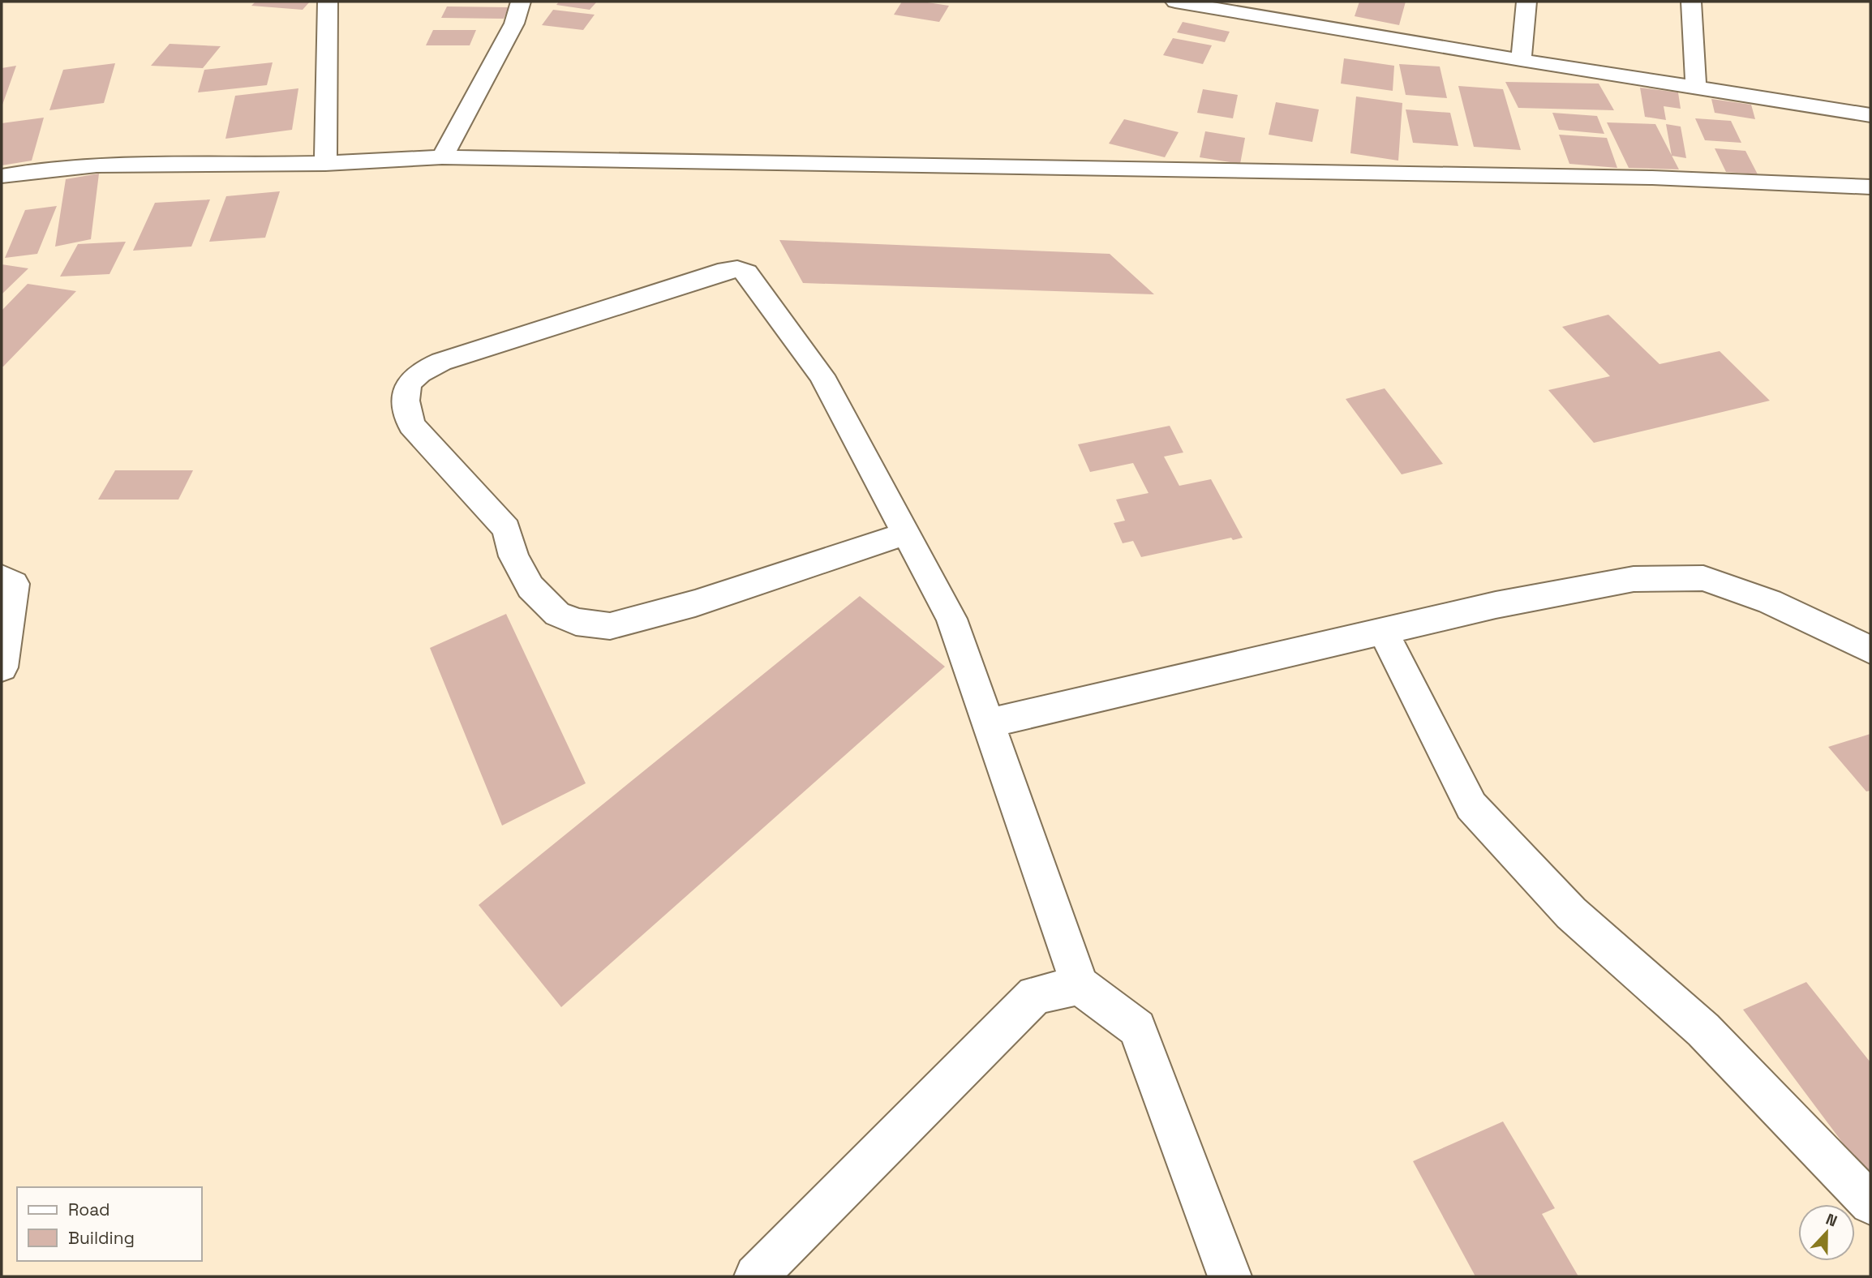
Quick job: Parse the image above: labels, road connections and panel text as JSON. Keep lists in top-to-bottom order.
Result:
{
  "legend": ["Road", "Building"],
  "north": "top"
}
